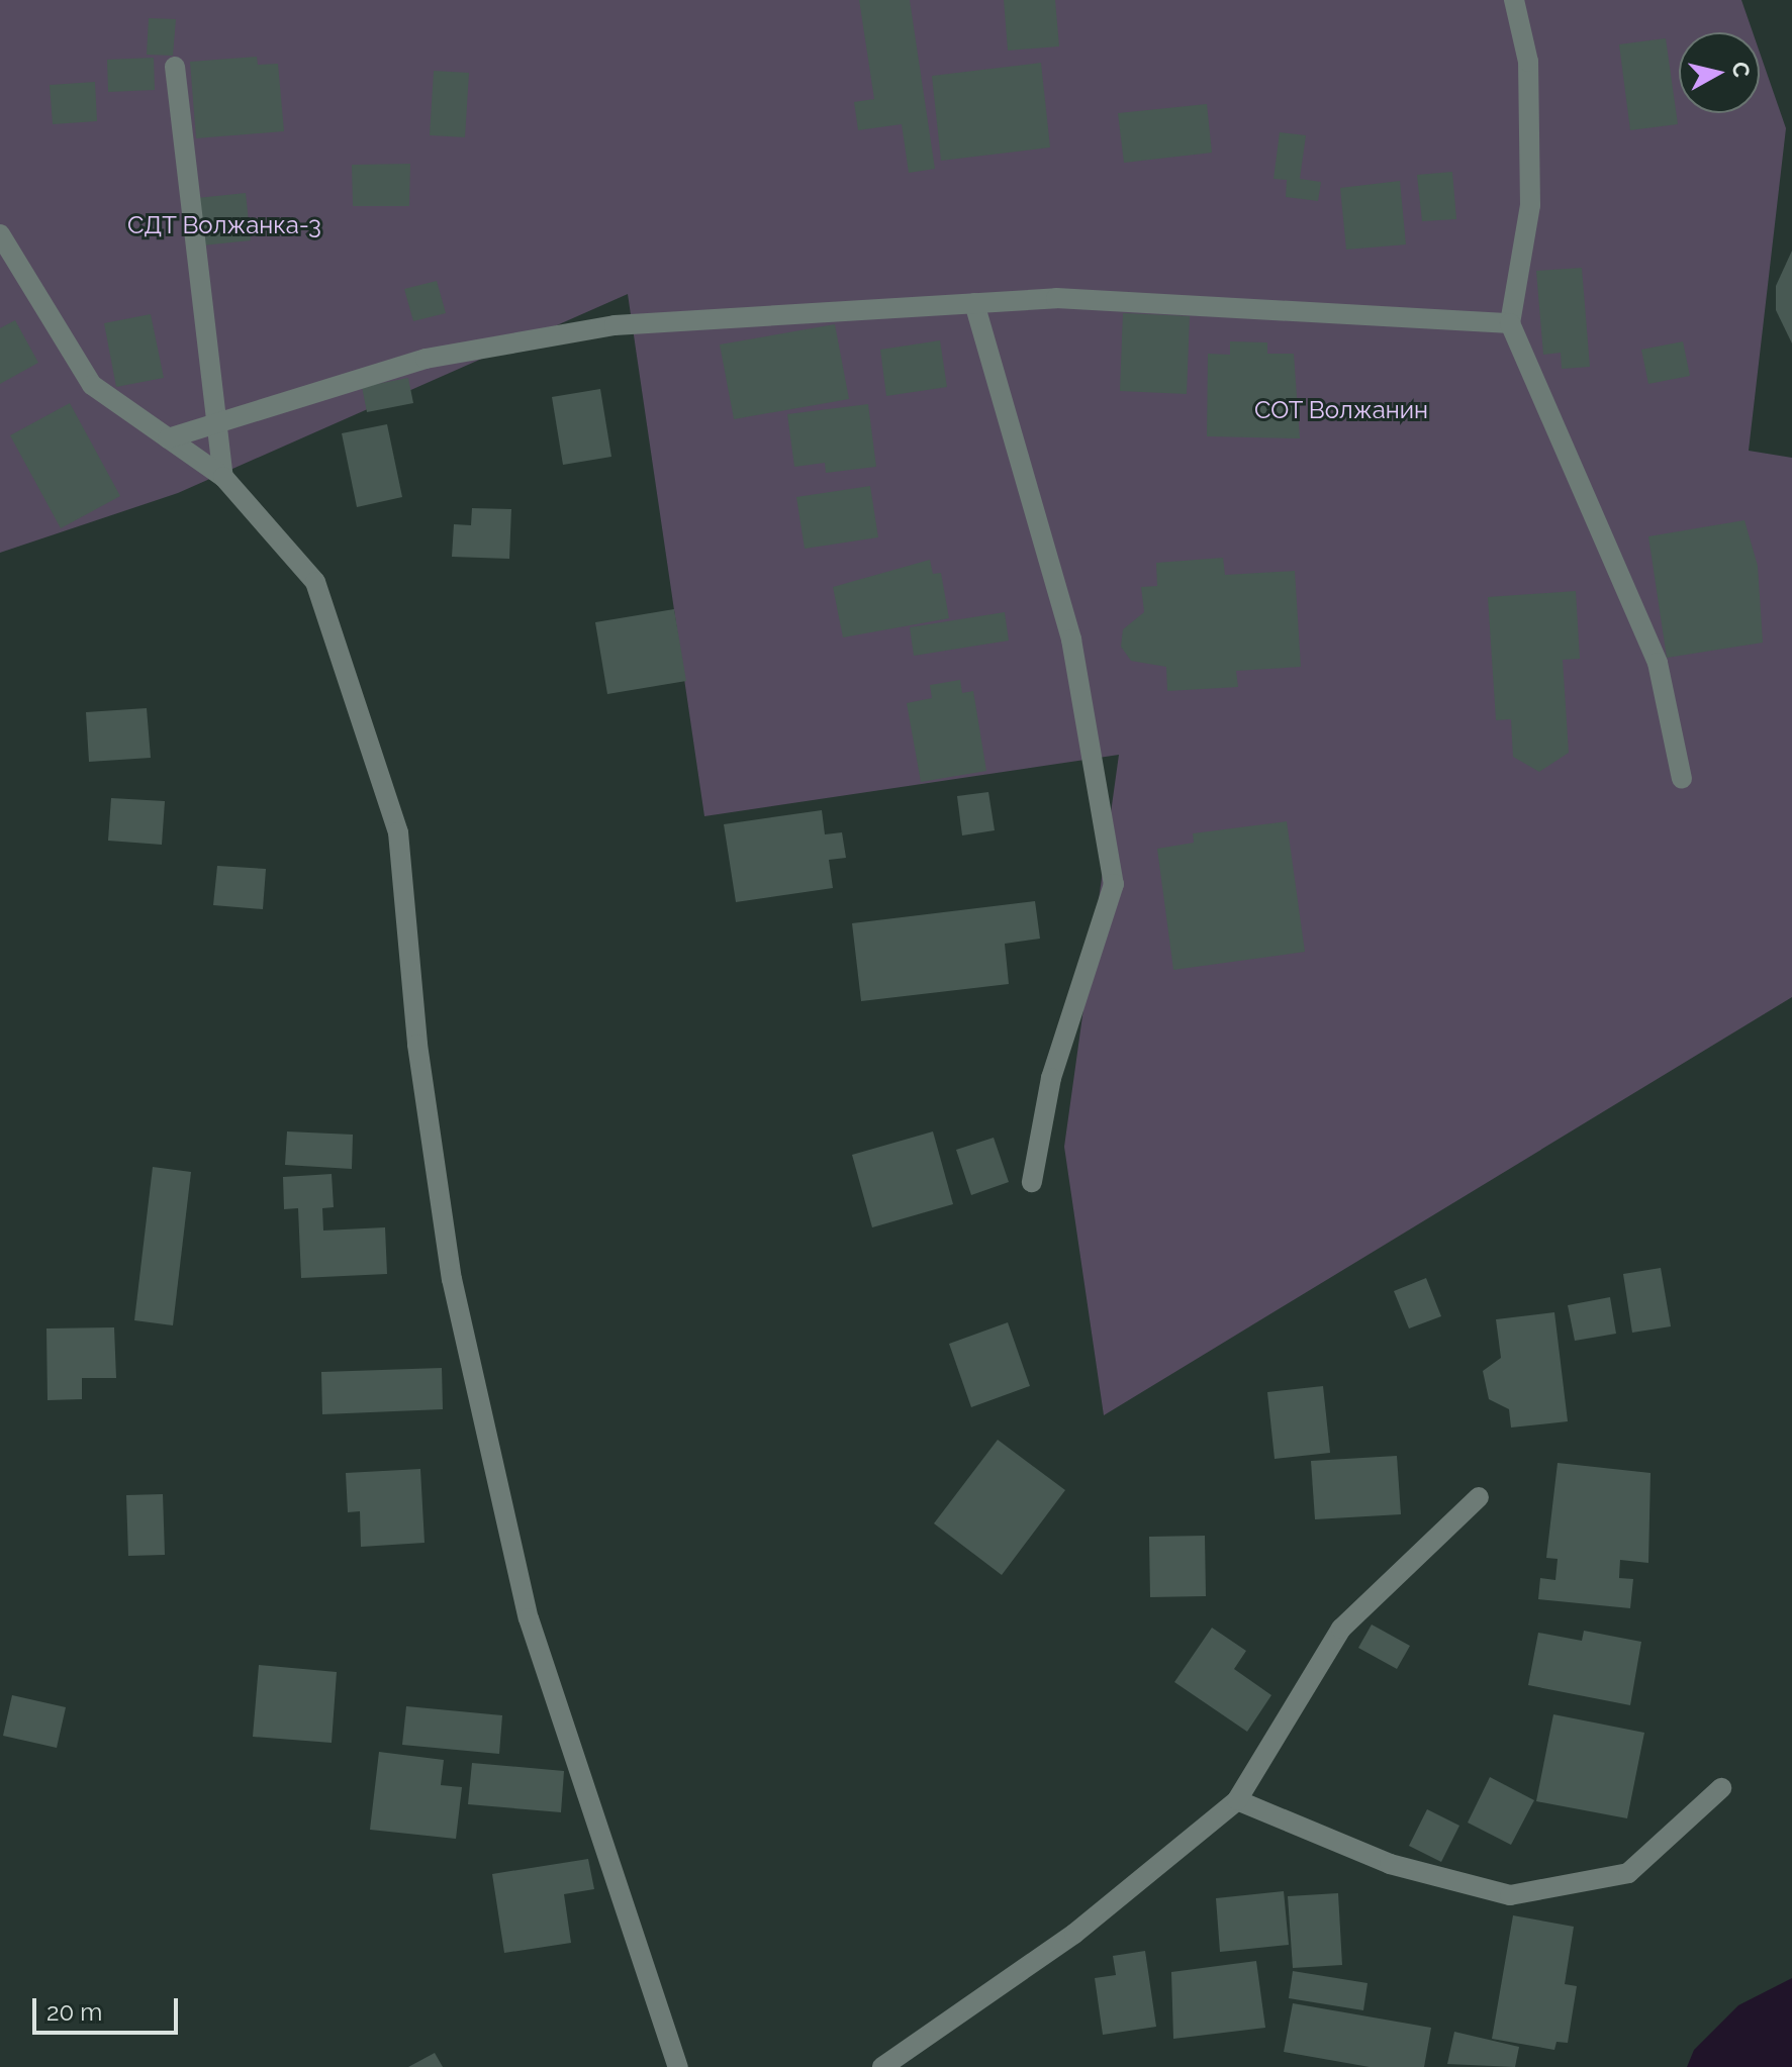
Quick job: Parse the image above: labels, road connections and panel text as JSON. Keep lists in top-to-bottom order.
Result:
{
  "parks": ["СДТ Волжанка-3", "СОТ Волжанин"],
  "scale_bar": "20 m",
  "north": "right"
}
